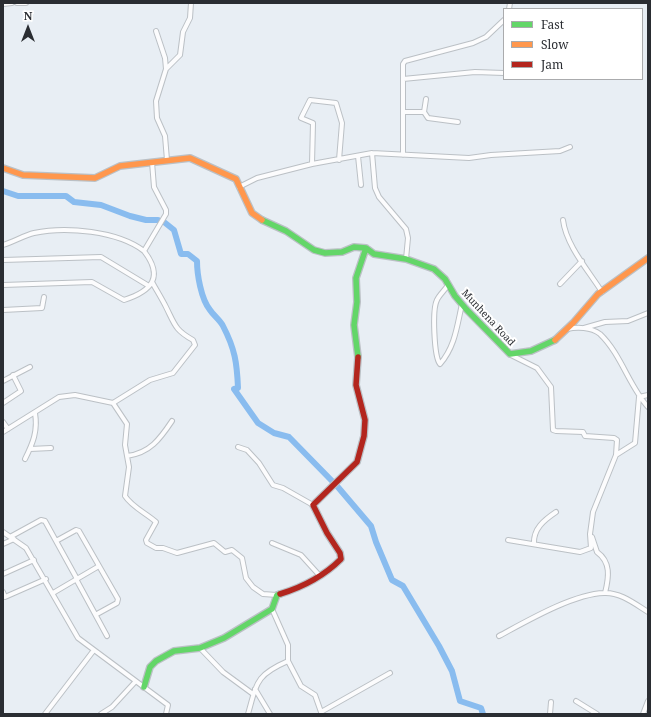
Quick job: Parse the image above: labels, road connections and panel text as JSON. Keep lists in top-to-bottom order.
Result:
{
  "streets": {
    "street": ["Munhena Road"]
  },
  "legend": ["Fast", "Slow", "Jam"],
  "north": "top"
}
